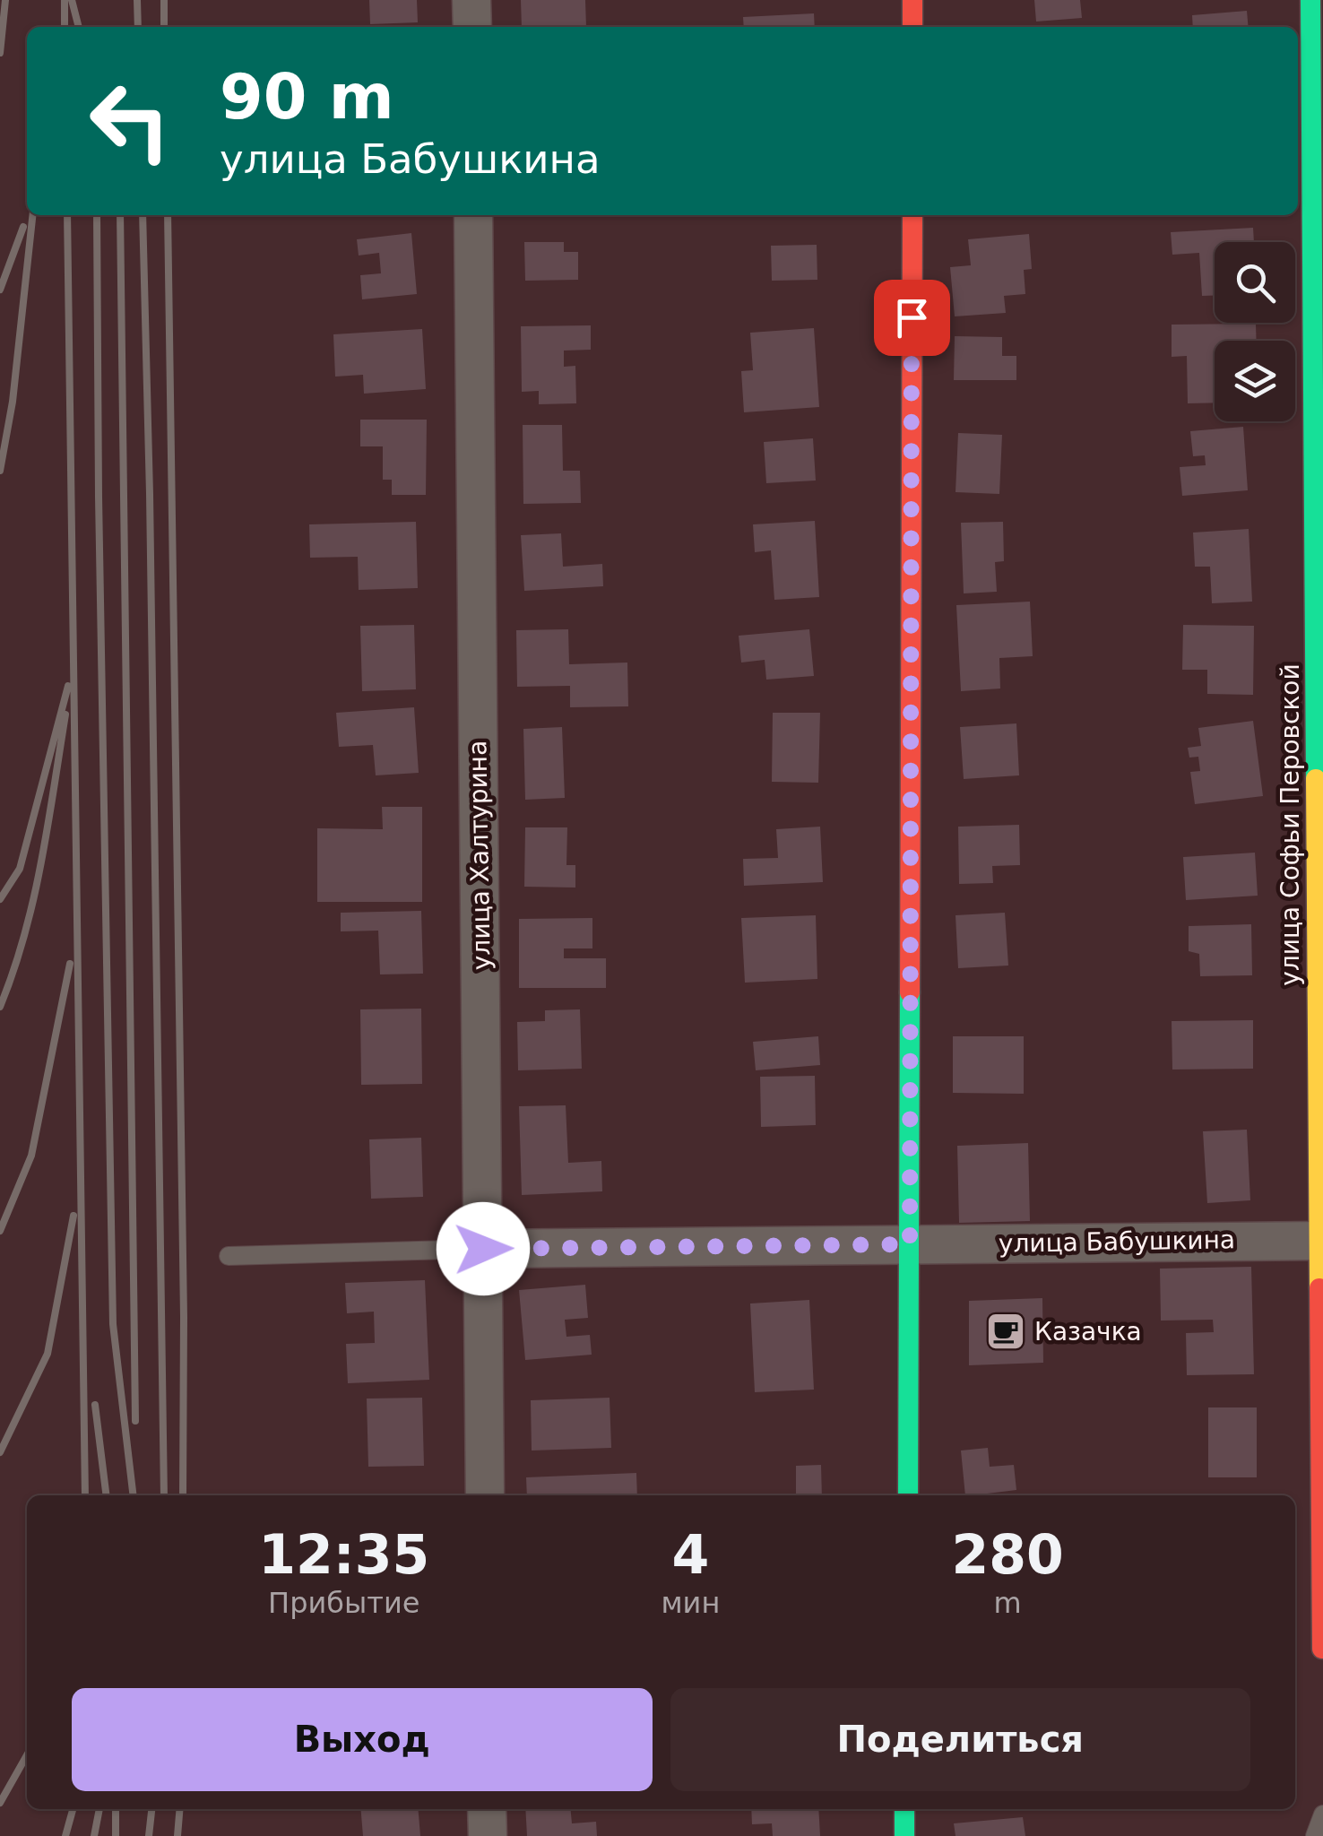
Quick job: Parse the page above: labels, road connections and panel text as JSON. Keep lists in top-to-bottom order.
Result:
{
  "streets": {
    "street": ["улица Софьи Перовской", "улица Халтурина", "улица Бабушкина"]
  },
  "crossings": [
    ["улица Софьи Перовской", "улица Бабушкина"],
    ["улица Халтурина", "улица Бабушкина"]
  ],
  "places": {
    "cafe": ["Казачка"]
  },
  "page": {
    "turn": ["90 m", "улица Бабушкина"],
    "eta": [
      "12:35",
      "Прибытие",
      "4",
      "мин",
      "280",
      "m"
    ],
    "buttons": ["Выход", "Поделиться"]
  }
}
